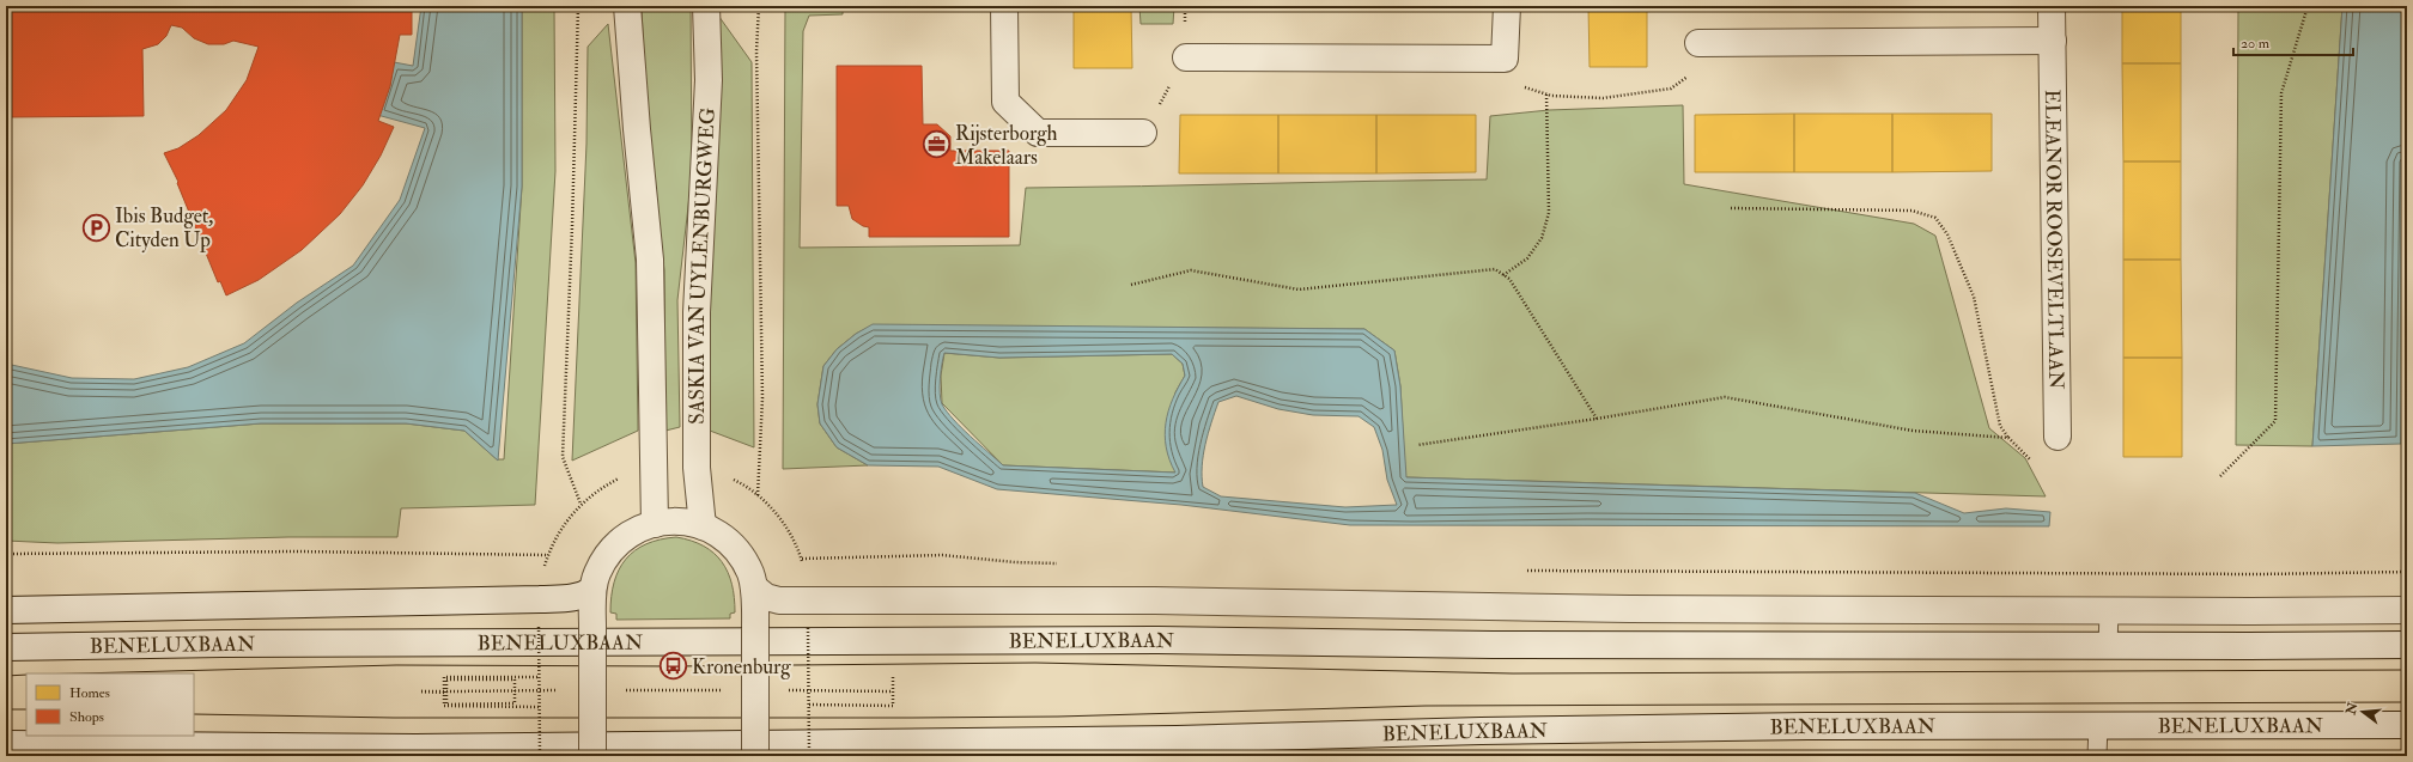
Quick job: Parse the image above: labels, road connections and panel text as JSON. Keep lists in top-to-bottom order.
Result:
{
  "streets": {
    "main road": ["ELEANOR ROOSEVELTLAAN", "SASKIA VAN UYLENBURGWEG", "BENELUXBAAN"]
  },
  "places": {
    "office": ["Rijsterborgh Makelaars"],
    "parking": ["Ibis Budget, Cityden Up"],
    "bus stop": ["Kronenburg"]
  },
  "legend": ["Homes", "Shops"],
  "scale_bar": "20 m",
  "north": "left"
}
